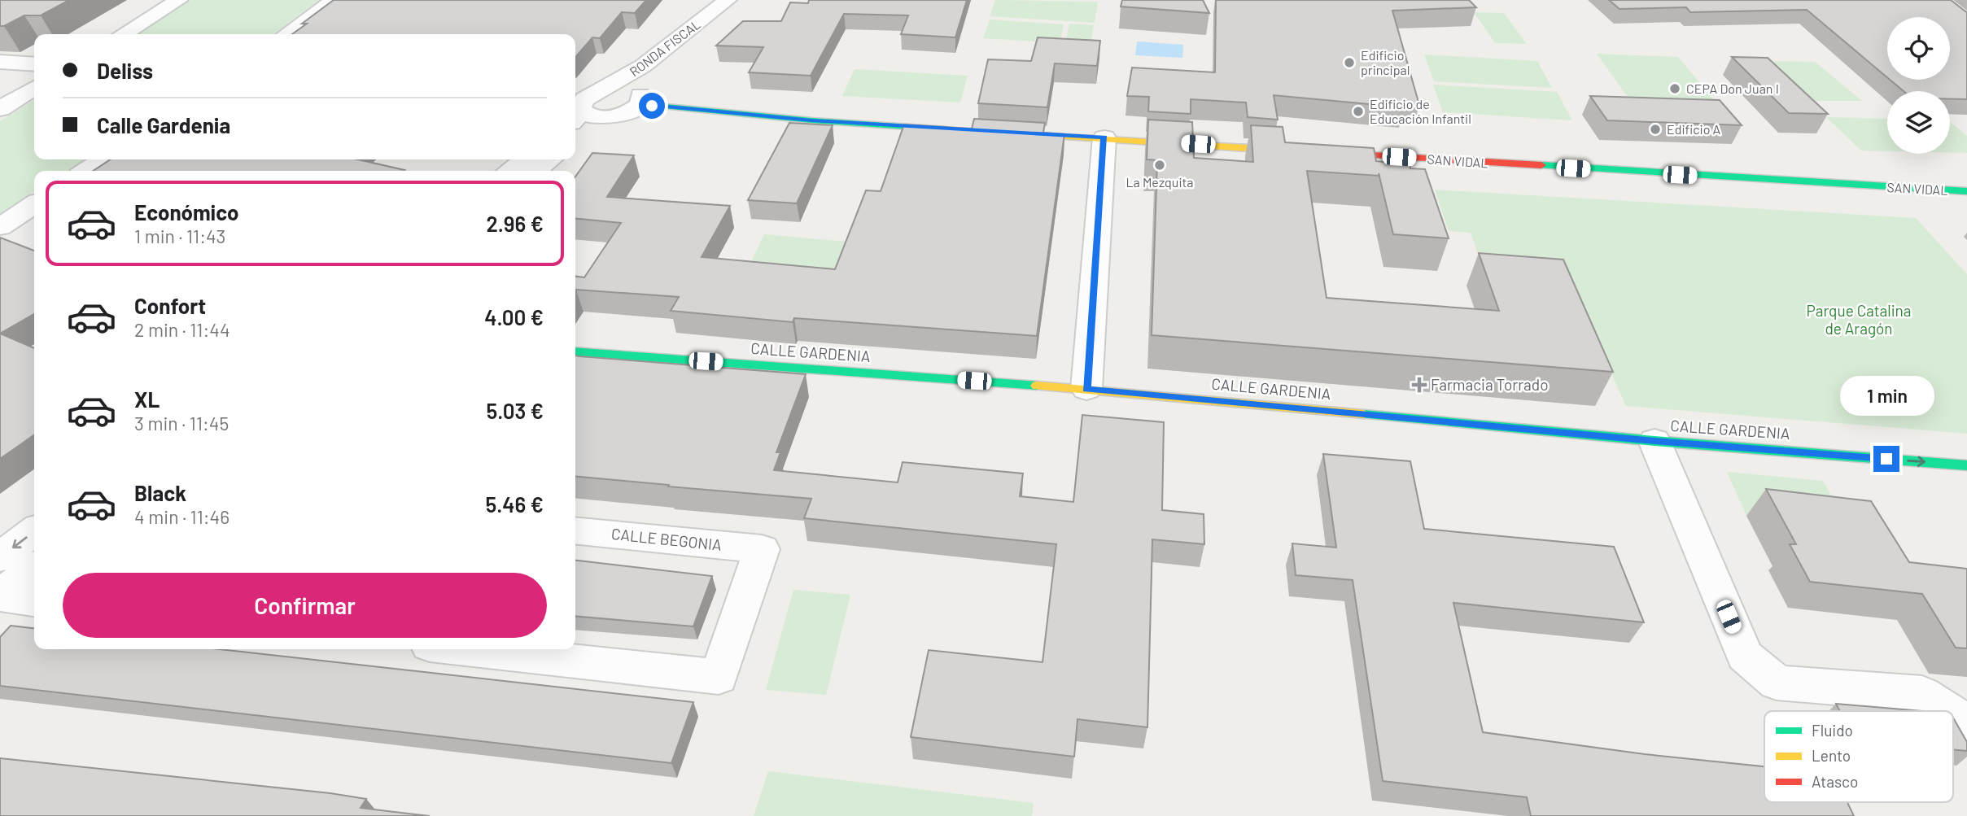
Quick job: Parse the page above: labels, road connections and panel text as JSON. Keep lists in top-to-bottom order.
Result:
{
  "streets": {
    "street": [
      "RONDA FISCAL",
      "SAN VIDAL",
      "CALLE GARDENIA",
      "CALLE BEGONIA"
    ]
  },
  "parks": ["Parque Catalina de Aragón"],
  "places": {
    "other": [
      "Edificio principal",
      "CEPA Don Juan I",
      "Edificio de Educación Infantil",
      "Edificio A",
      "La Mezquita"
    ],
    "health": ["Farmacia Torrado"]
  },
  "legend": ["Fluido", "Lento", "Atasco"],
  "page": {
    "banner": ["Deliss", "Calle Gardenia"],
    "list": [
      {
        "name": "Económico",
        "note": "1 min · 11:43",
        "value": "2.96 €"
      },
      {
        "name": "Confort",
        "note": "2 min · 11:44",
        "value": "4.00 €"
      },
      {
        "name": "XL",
        "note": "3 min · 11:45",
        "value": "5.03 €"
      },
      {
        "name": "Black",
        "note": "4 min · 11:46",
        "value": "5.46 €"
      }
    ],
    "bubble": "1 min",
    "buttons": "Confirmar"
  }
}
